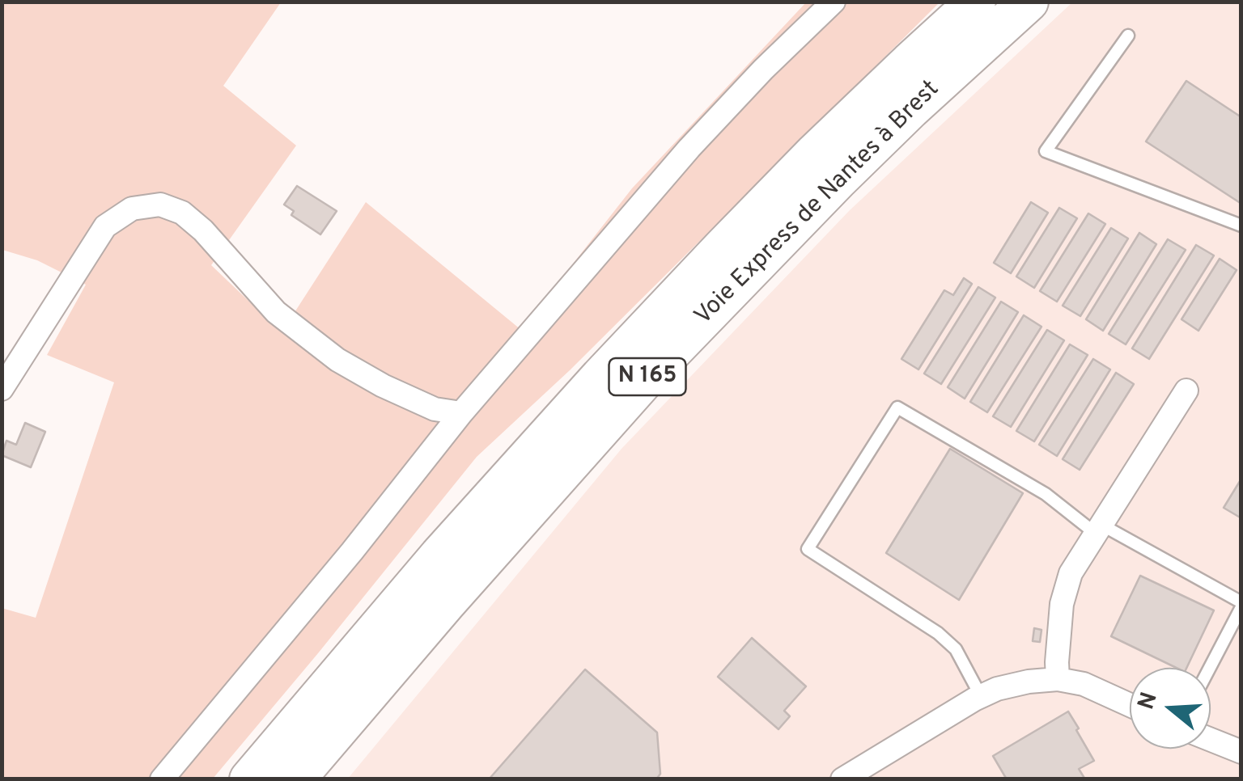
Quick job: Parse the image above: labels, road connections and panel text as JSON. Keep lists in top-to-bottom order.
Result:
{
  "streets": {
    "highway": ["Voie Express de Nantes à Brest", "N 165"]
  },
  "north": "left"
}
